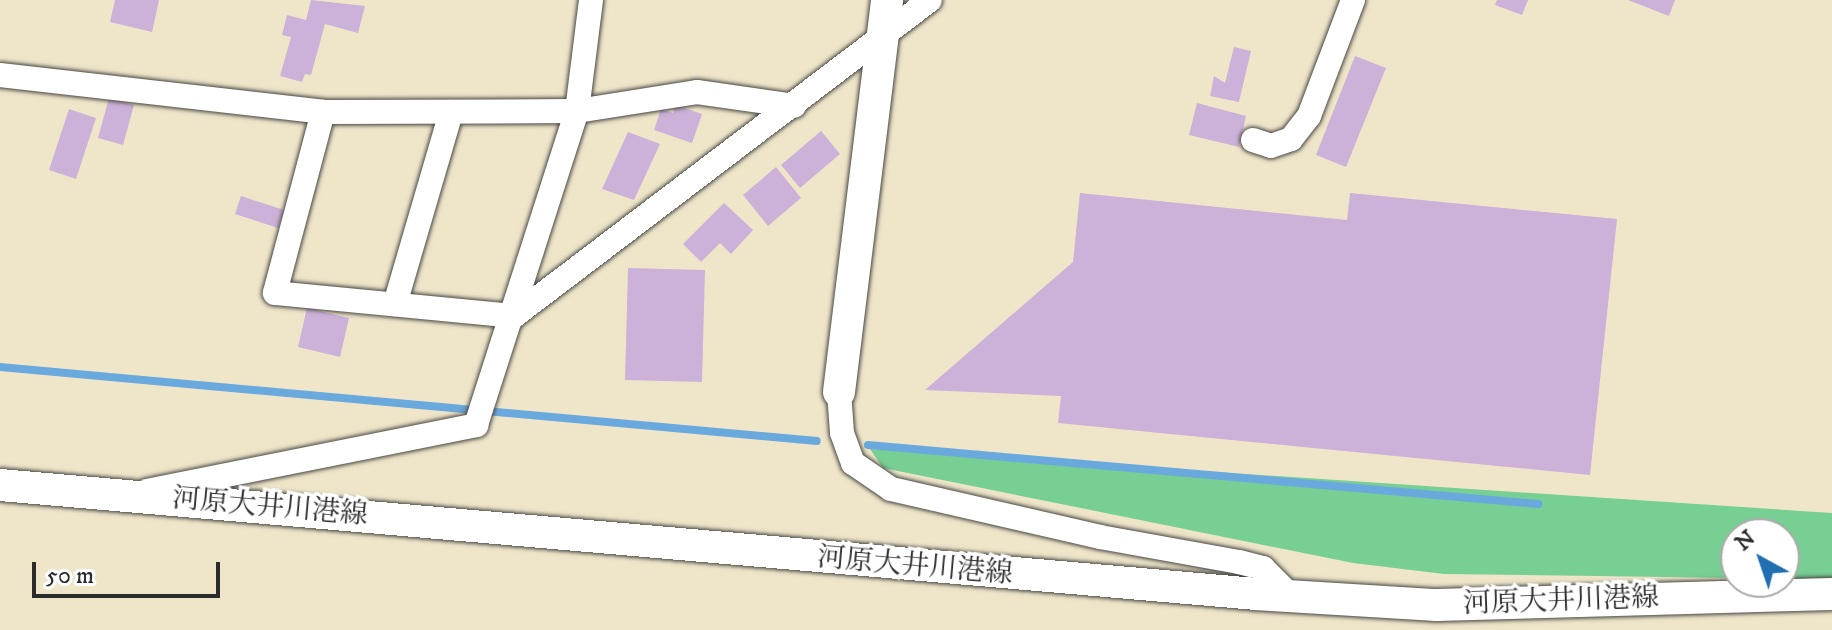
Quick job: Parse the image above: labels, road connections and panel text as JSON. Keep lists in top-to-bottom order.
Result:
{
  "streets": {
    "main road": ["河原大井川港線"]
  },
  "scale_bar": "50 m",
  "north": "top left"
}
